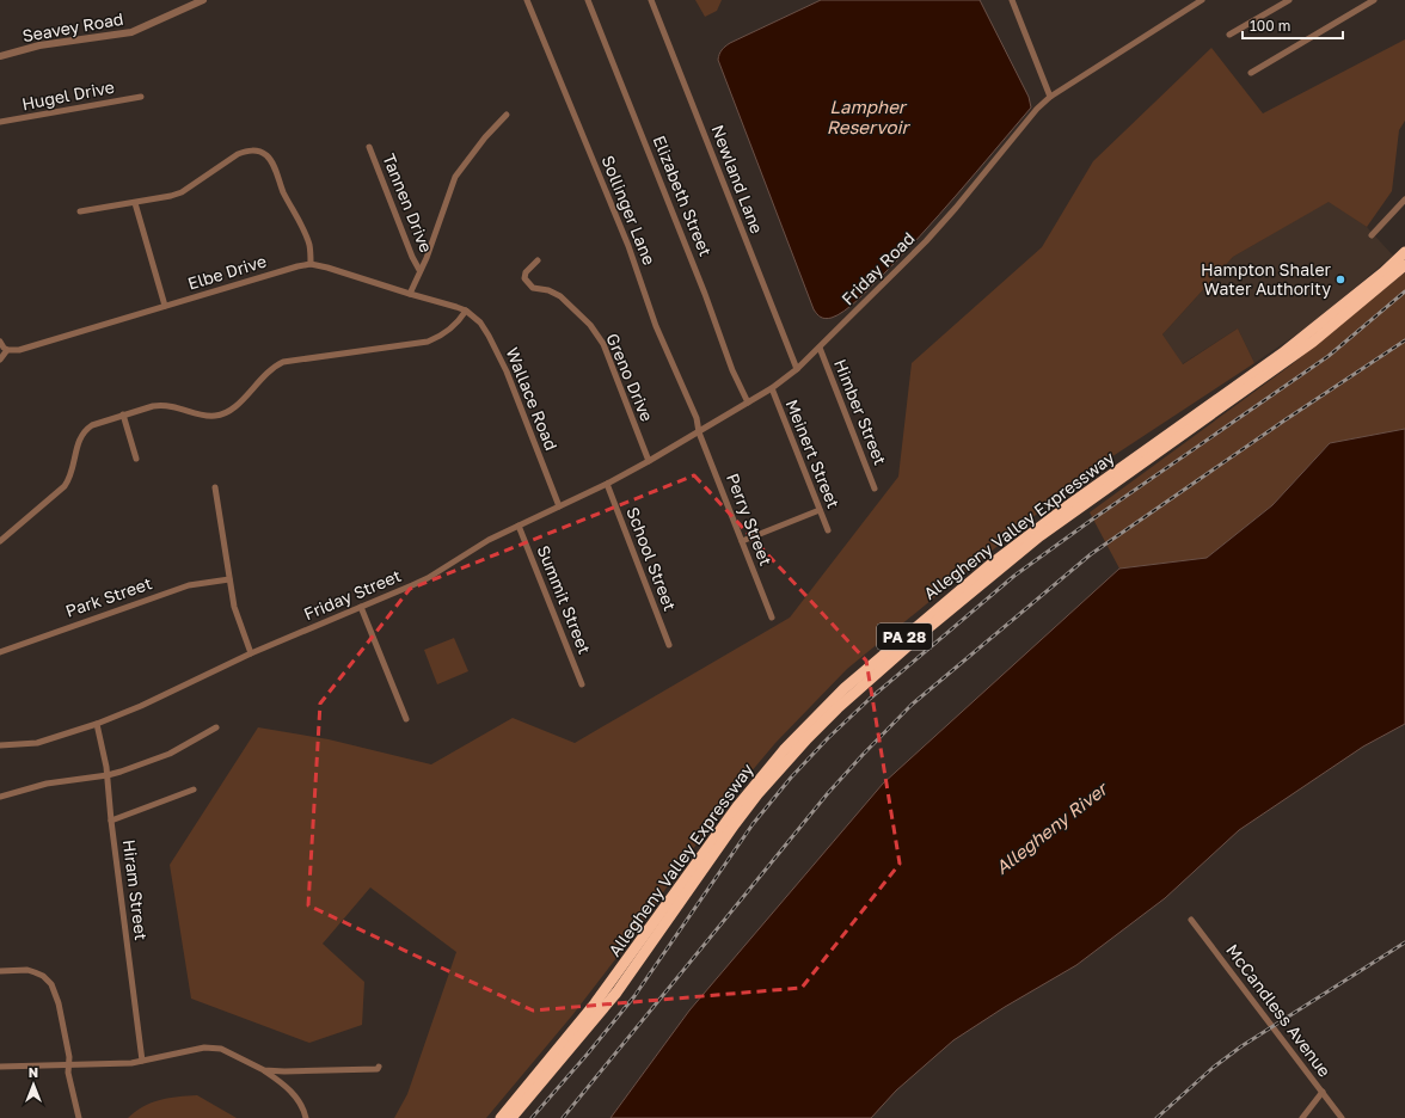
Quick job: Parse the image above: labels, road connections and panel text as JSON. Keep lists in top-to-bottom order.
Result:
{
  "streets": {
    "highway": ["Allegheny Valley Expressway", "PA 28"],
    "street": [
      "Seavey Road",
      "Hugel Drive",
      "Newland Lane",
      "Elizabeth Street",
      "Tannen Drive",
      "Sollinger Lane",
      "Friday Road",
      "Elbe Drive",
      "Greno Drive",
      "Wallace Road",
      "Himber Street",
      "Meinert Street",
      "Perry Street",
      "School Street",
      "Friday Street",
      "Park Street",
      "Summit Street",
      "Hiram Street",
      "McCandless Avenue"
    ]
  },
  "crossings": [
    ["Newland Lane", "Friday Road"],
    ["Elizabeth Street", "Friday Road"],
    ["Sollinger Lane", "Friday Road"],
    ["Sollinger Lane", "Perry Street"],
    ["Sollinger Lane", "Friday Street"],
    ["Friday Road", "Himber Street"],
    ["Friday Road", "Meinert Street"],
    ["Friday Road", "Perry Street"],
    ["Friday Road", "Friday Street"],
    ["Elbe Drive", "Wallace Road"],
    ["Greno Drive", "Friday Street"],
    ["Wallace Road", "Friday Street"],
    ["Perry Street", "Friday Street"],
    ["School Street", "Friday Street"],
    ["Friday Street", "Summit Street"],
    ["Friday Street", "Hiram Street"]
  ],
  "water": ["Lampher Reservoir", "Allegheny River"],
  "places": ["Hampton Shaler Water Authority"],
  "scale_bar": "100 m",
  "north": "top"
}
